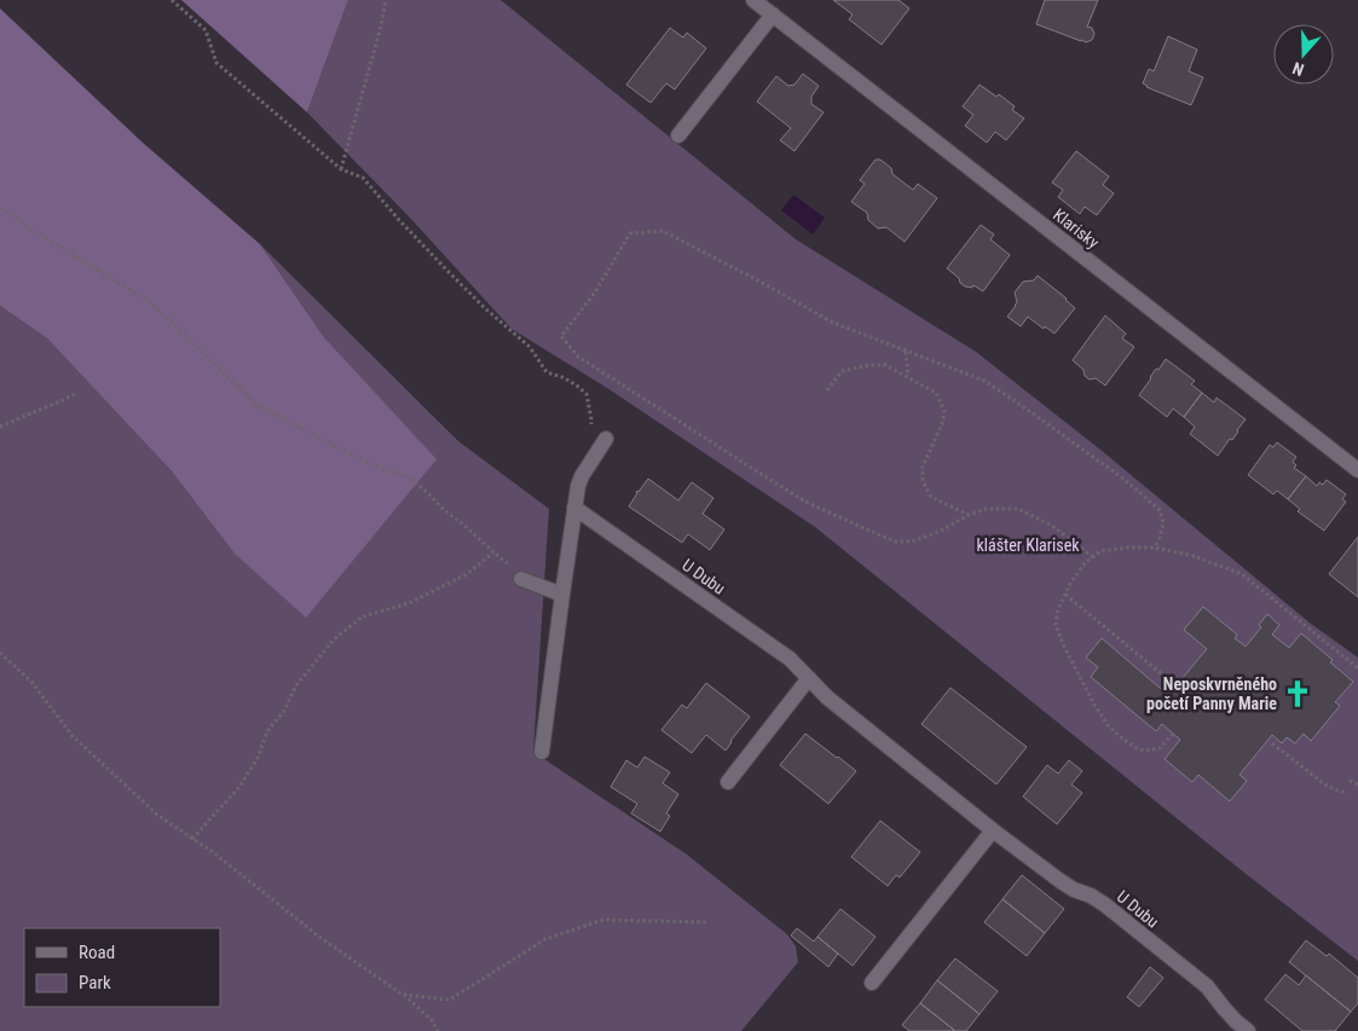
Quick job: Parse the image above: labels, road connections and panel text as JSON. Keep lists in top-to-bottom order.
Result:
{
  "streets": {
    "street": ["Klarisky", "U Dubu"]
  },
  "parks": ["klášter Klarisek"],
  "places": {
    "church": ["Neposkvrněného početí Panny Marie"]
  },
  "legend": ["Road", "Park"],
  "north": "bottom"
}
